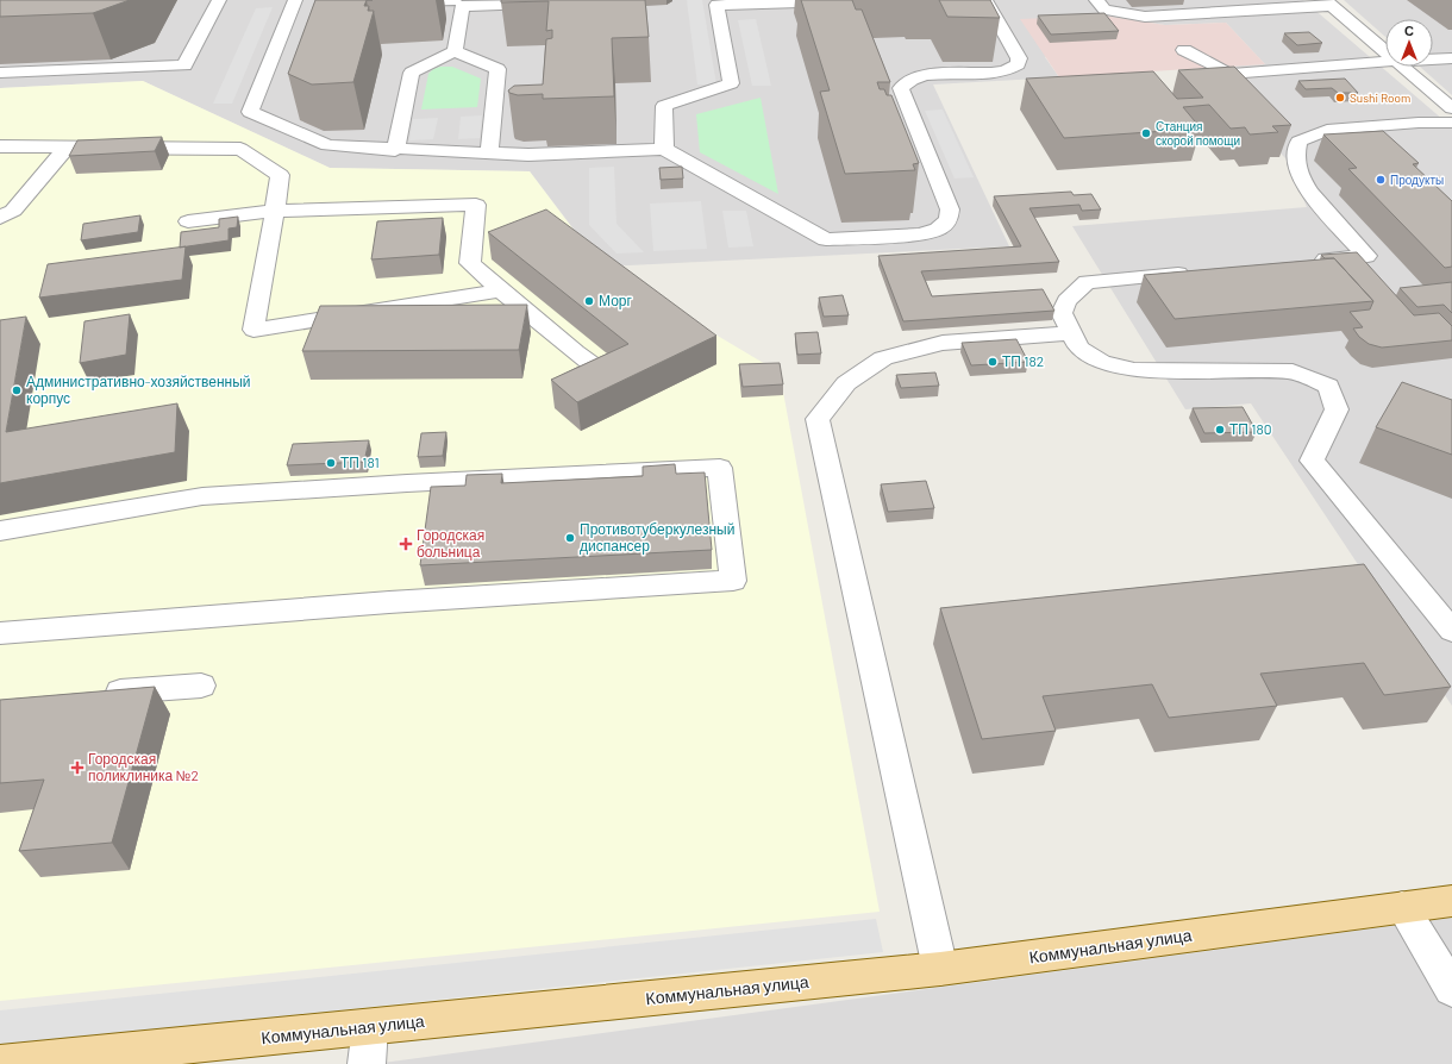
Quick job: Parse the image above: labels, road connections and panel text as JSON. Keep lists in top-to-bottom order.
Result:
{
  "streets": {
    "main road": ["Коммунальная улица"]
  },
  "places": {
    "other": [
      "Sushi Room",
      "Станция скорой помощи",
      "Продукты",
      "Морг",
      "ТП 182",
      "Административно-хозяйственный корпус",
      "ТП 180",
      "ТП 181",
      "Противотуберкулезный диспансер"
    ],
    "health": ["Городская больница", "Городская поликлиника №2"]
  },
  "north": "top"
}
